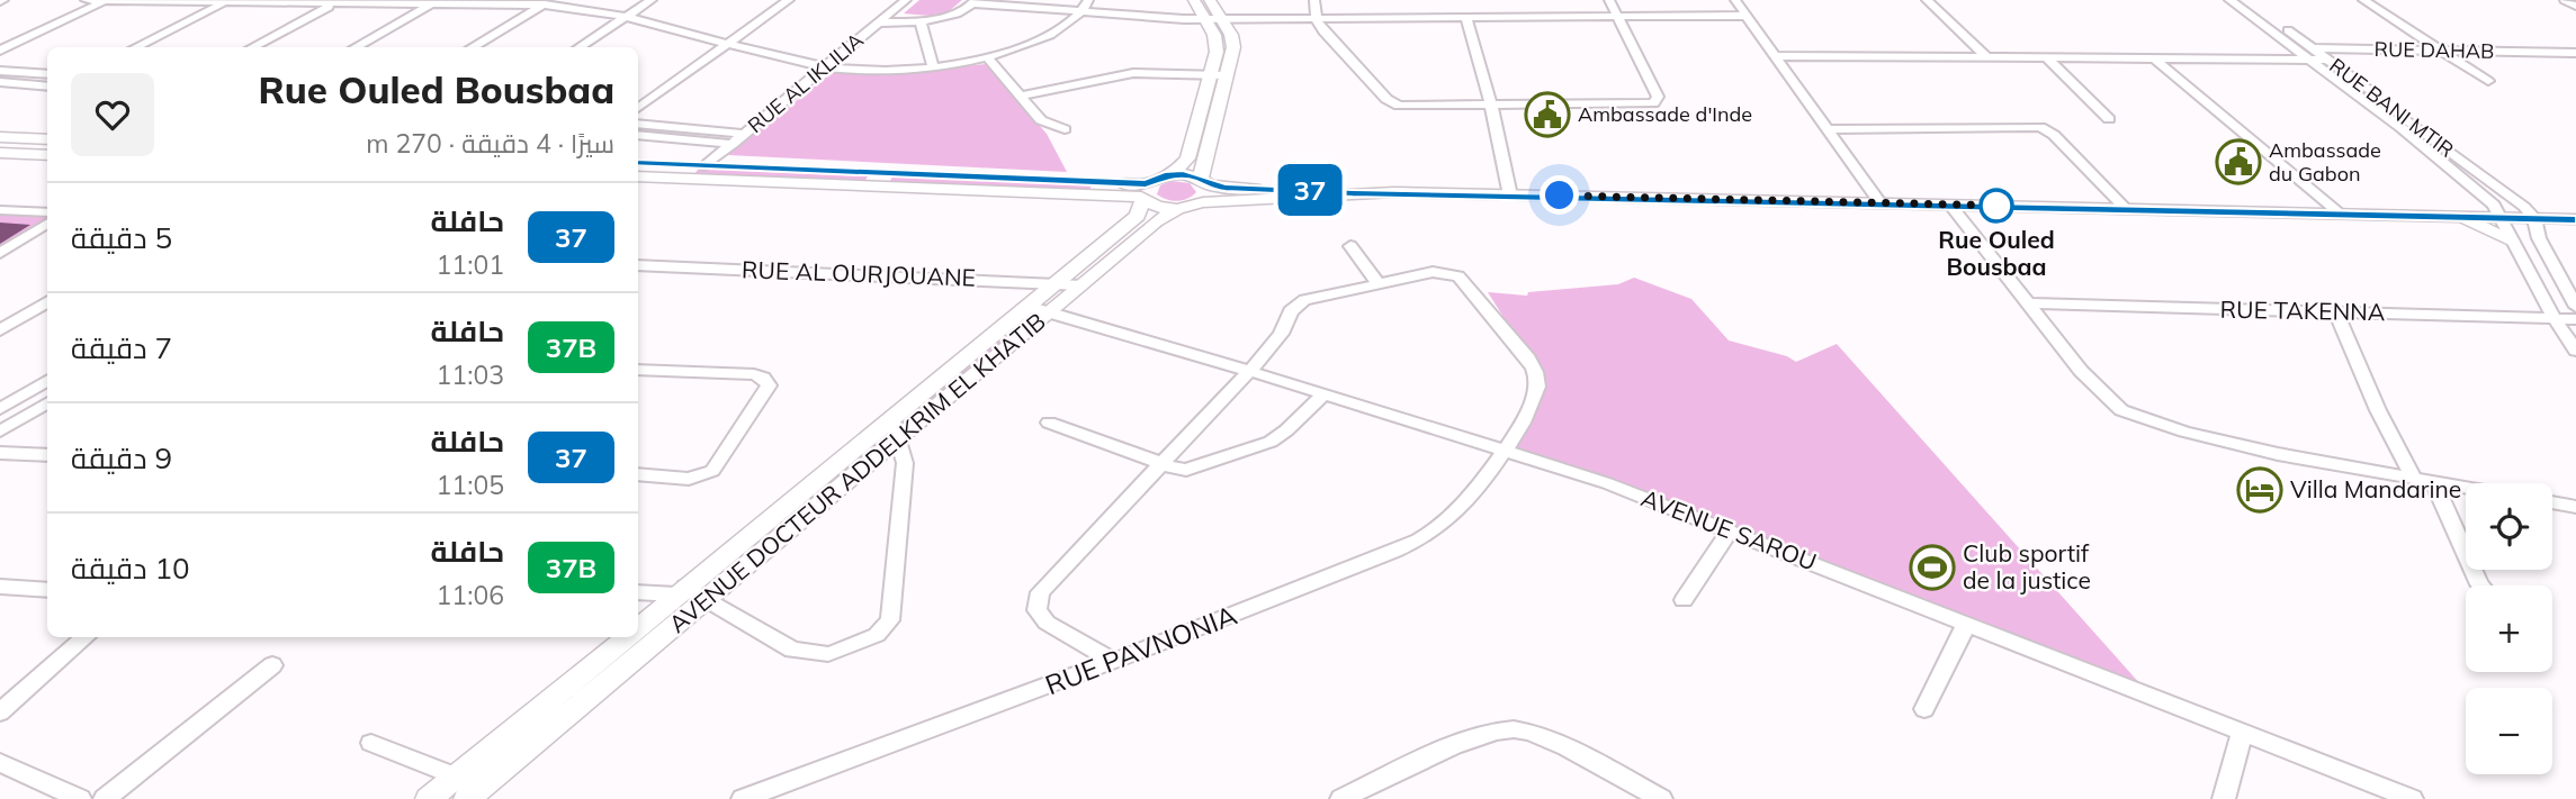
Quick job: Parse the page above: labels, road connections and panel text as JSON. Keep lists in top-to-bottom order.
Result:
{
  "streets": {
    "main road": ["AVENUE DOCTEUR ADDELKRIM EL KHATIB"],
    "street": [
      "RUE DAHAB",
      "RUE AL IKLILIA",
      "RUE BANI MTIR",
      "RUE AL OURJOUANE",
      "RUE TAKENNA",
      "AVENUE SAROU",
      "RUE PAVNONIA"
    ]
  },
  "crossings": [
    ["RUE DAHAB", "RUE BANI MTIR"],
    ["RUE BANI MTIR", "RUE TAKENNA"],
    ["RUE AL OURJOUANE", "AVENUE DOCTEUR ADDELKRIM EL KHATIB"],
    ["AVENUE DOCTEUR ADDELKRIM EL KHATIB", "AVENUE SAROU"],
    ["AVENUE SAROU", "RUE PAVNONIA"]
  ],
  "places": {
    "public building": ["Ambassade d'Inde", "Ambassade du Gabon"],
    "other": ["Rue Ouled Bousbaa"],
    "hotel": ["Villa Mandarine"],
    "sports": ["Club sportif de la justice"]
  },
  "lines": ["bus line 37"],
  "page": {
    "on_map": "37",
    "heading": ["Rue Ouled Bousbaa", "سيرًا · 4 دقيقة · 270 m"],
    "list": [
      {
        "mark": "37",
        "name": "حافلة",
        "note": "11:01",
        "value": "5 دقيقة"
      },
      {
        "mark": "37B",
        "name": "حافلة",
        "note": "11:03",
        "value": "7 دقيقة"
      },
      {
        "mark": "37",
        "name": "حافلة",
        "note": "11:05",
        "value": "9 دقيقة"
      },
      {
        "mark": "37B",
        "name": "حافلة",
        "note": "11:06",
        "value": "10 دقيقة"
      }
    ],
    "map_buttons": ["+", "−"]
  }
}
